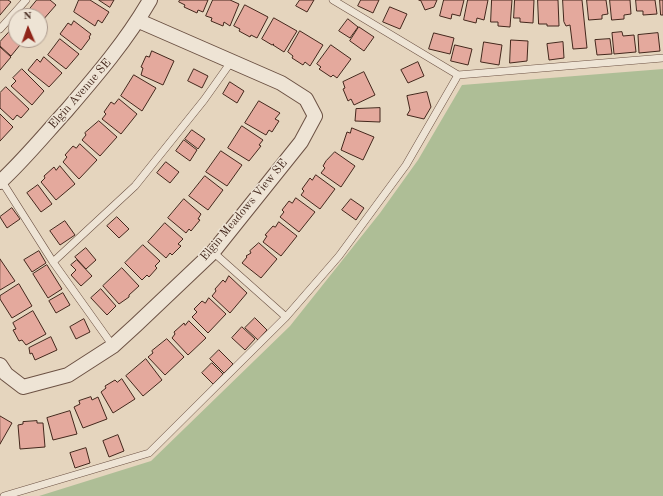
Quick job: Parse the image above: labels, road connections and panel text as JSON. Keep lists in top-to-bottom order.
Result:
{
  "streets": {
    "street": ["Elgin Avenue SE", "Elgin Meadows View SE"]
  },
  "crossings": [
    ["Elgin Avenue SE", "Elgin Meadows View SE"]
  ],
  "north": "top"
}
